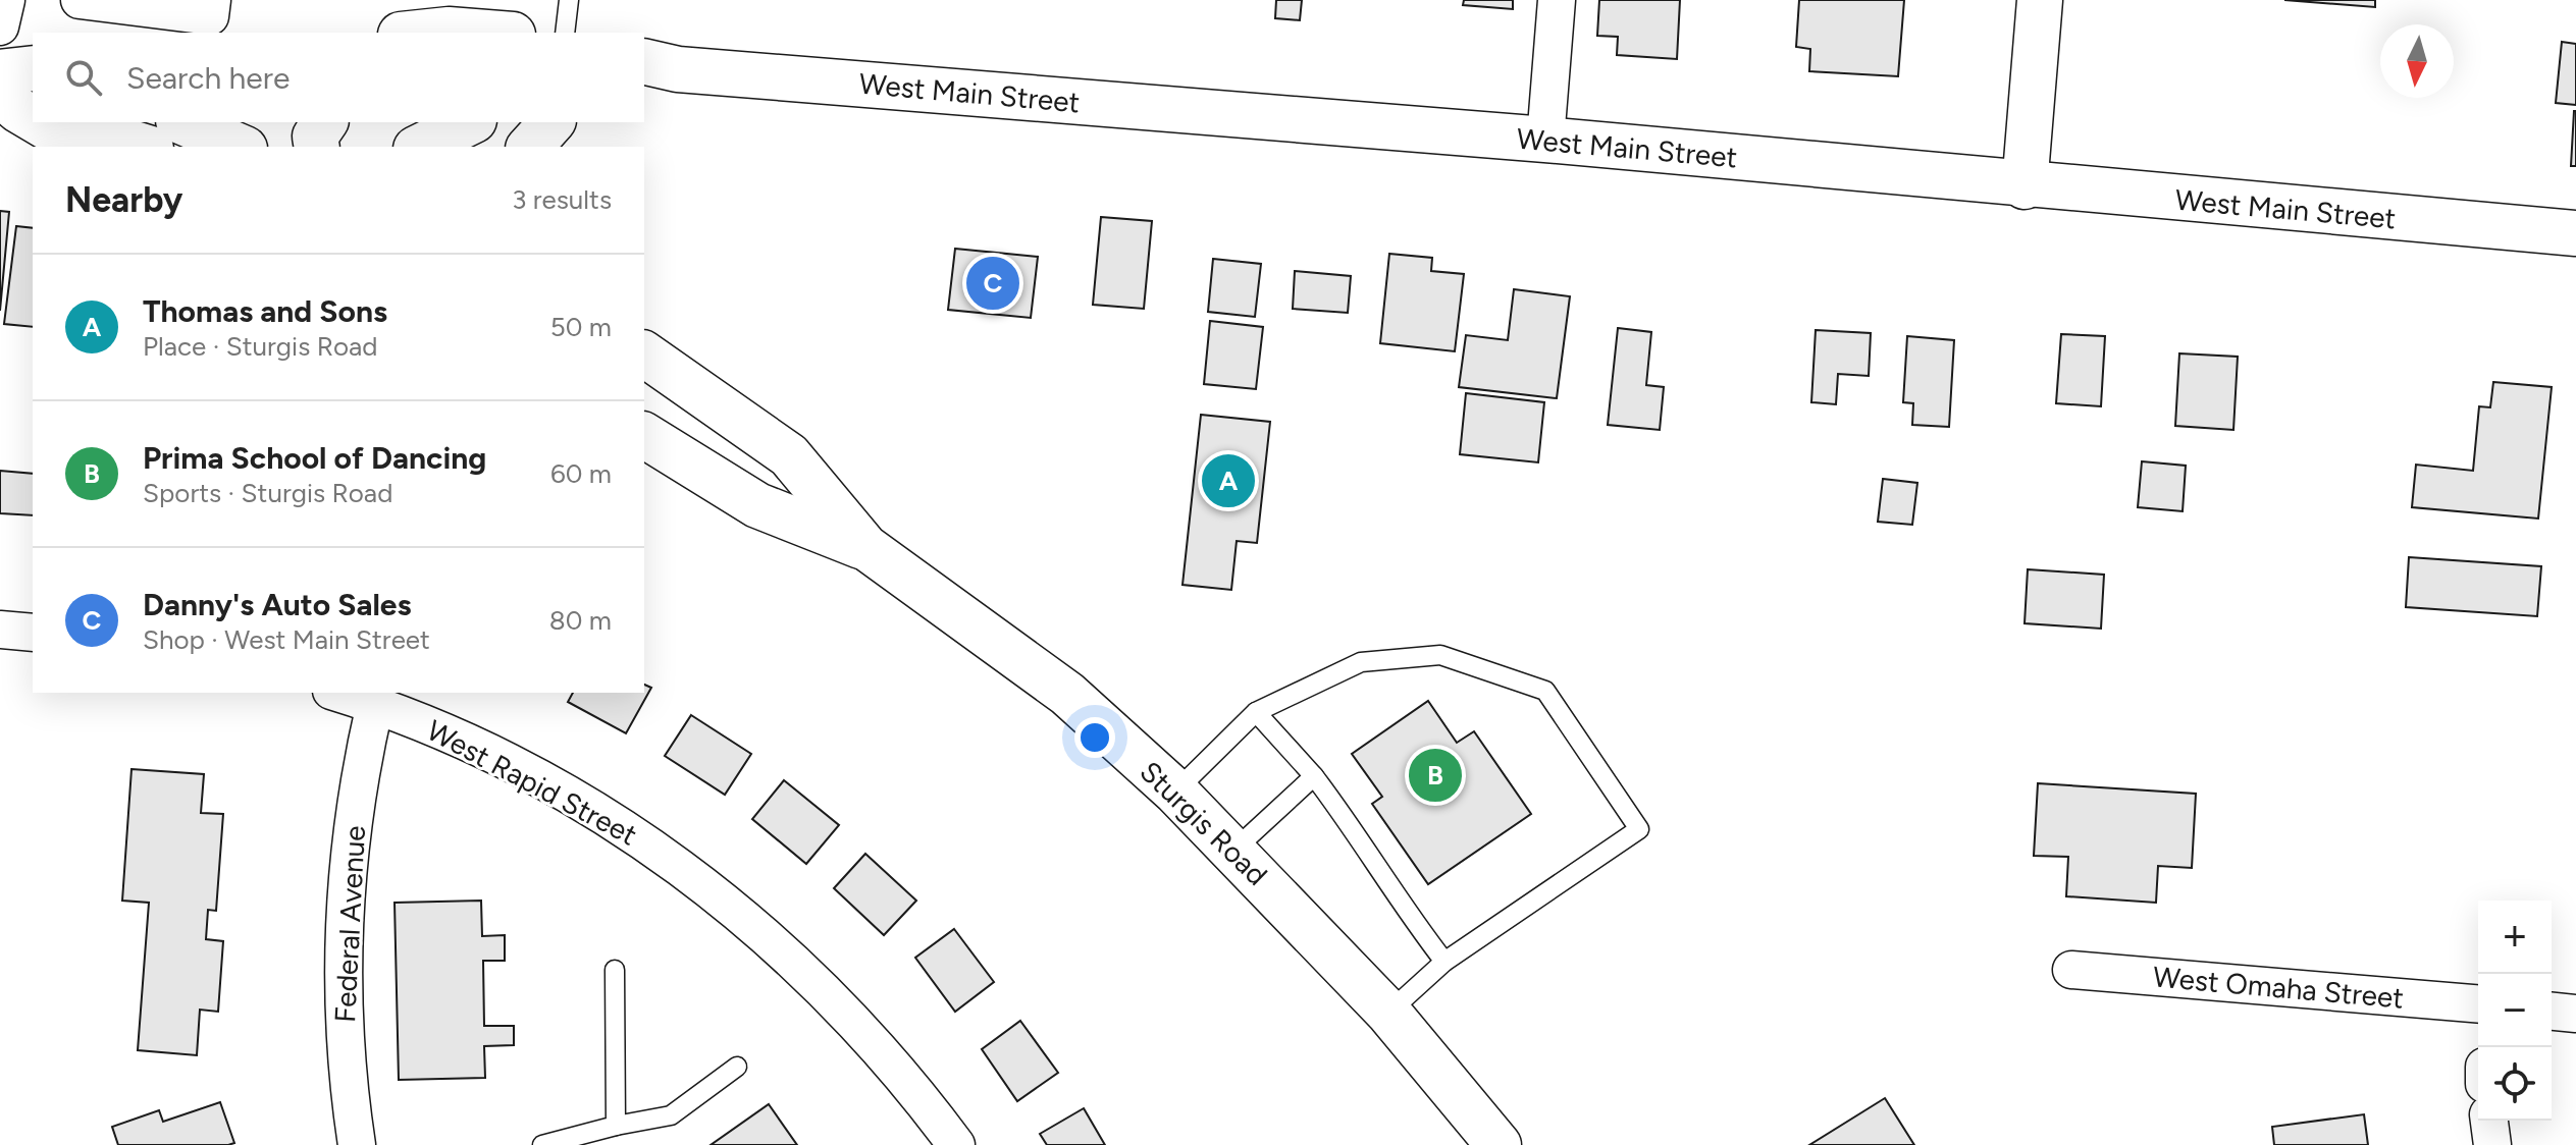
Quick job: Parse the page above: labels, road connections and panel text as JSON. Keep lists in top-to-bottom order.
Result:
{
  "streets": {
    "street": [
      "West Main Street",
      "West Rapid Street",
      "Sturgis Road",
      "Federal Avenue",
      "West Omaha Street"
    ]
  },
  "crossings": [
    ["West Rapid Street", "Federal Avenue"]
  ],
  "north": "bottom",
  "page": {
    "search": "Search here",
    "heading": ["Nearby", "3 results"],
    "pins": ["C", "A", "B"],
    "list": [
      {
        "mark": "A",
        "name": "Thomas and Sons",
        "note": "Place · Sturgis Road",
        "value": "50 m"
      },
      {
        "mark": "B",
        "name": "Prima School of Dancing",
        "note": "Sports · Sturgis Road",
        "value": "60 m"
      },
      {
        "mark": "C",
        "name": "Danny's Auto Sales",
        "note": "Shop · West Main Street",
        "value": "80 m"
      }
    ],
    "map_buttons": ["+", "−"]
  }
}
